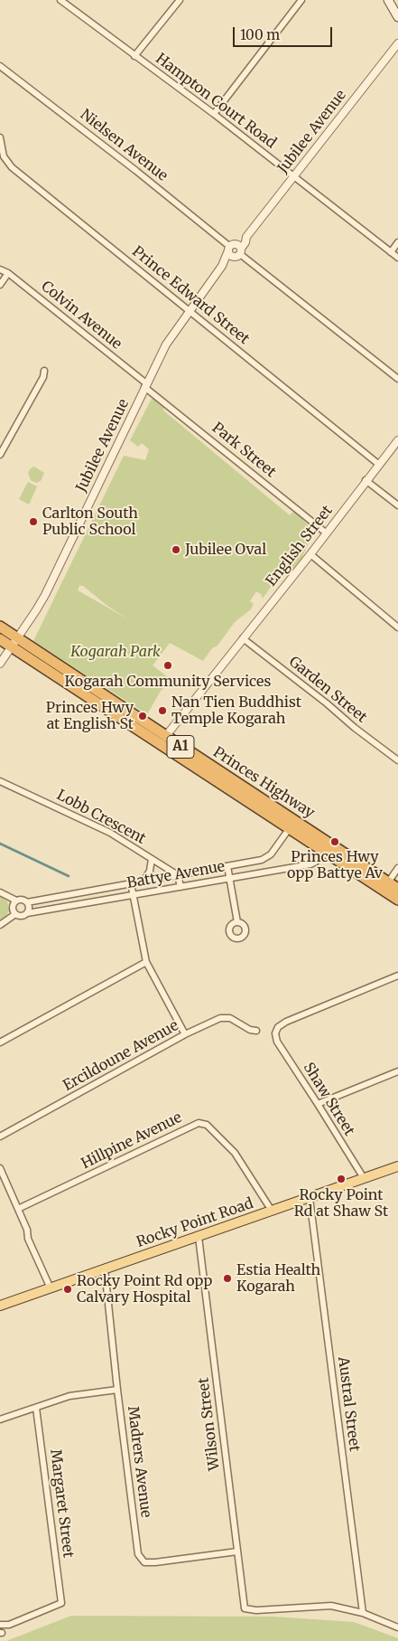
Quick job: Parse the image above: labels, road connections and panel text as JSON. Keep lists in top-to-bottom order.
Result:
{
  "streets": {
    "highway": ["A1", "Princes Highway"],
    "main road": ["Rocky Point Road"],
    "street": [
      "Hampton Court Road",
      "Jubilee Avenue",
      "Nielsen Avenue",
      "Prince Edward Street",
      "Colvin Avenue",
      "Park Street",
      "English Street",
      "Garden Street",
      "Lobb Crescent",
      "Battye Avenue",
      "Ercildoune Avenue",
      "Shaw Street",
      "Hillpine Avenue",
      "Austral Street",
      "Wilson Street",
      "Madrers Avenue",
      "Margaret Street"
    ]
  },
  "crossings": [
    ["Hampton Court Road", "Jubilee Avenue"],
    ["Jubilee Avenue", "Nielsen Avenue"],
    ["Jubilee Avenue", "Prince Edward Street"],
    ["Jubilee Avenue", "Colvin Avenue"],
    ["Jubilee Avenue", "Park Street"],
    ["Jubilee Avenue", "Princes Highway"],
    ["Prince Edward Street", "English Street"],
    ["Colvin Avenue", "Park Street"],
    ["Park Street", "English Street"],
    ["English Street", "Garden Street"],
    ["English Street", "Princes Highway"],
    ["Princes Highway", "Battye Avenue"],
    ["Lobb Crescent", "Battye Avenue"],
    ["Shaw Street", "Rocky Point Road"],
    ["Hillpine Avenue", "Rocky Point Road"],
    ["Rocky Point Road", "Austral Street"],
    ["Rocky Point Road", "Wilson Street"],
    ["Rocky Point Road", "Madrers Avenue"],
    ["Austral Street", "Wilson Street"],
    ["Wilson Street", "Madrers Avenue"]
  ],
  "parks": ["Kogarah Park"],
  "places": [
    "Carlton South Public School",
    "Jubilee Oval",
    "Kogarah Community Services",
    "Nan Tien Buddhist Temple Kogarah",
    "Princes Hwy at English St",
    "Princes Hwy opp Battye Av",
    "Rocky Point Rd at Shaw St",
    "Estia Health Kogarah",
    "Rocky Point Rd opp Calvary Hospital"
  ],
  "scale_bar": "100 m"
}
